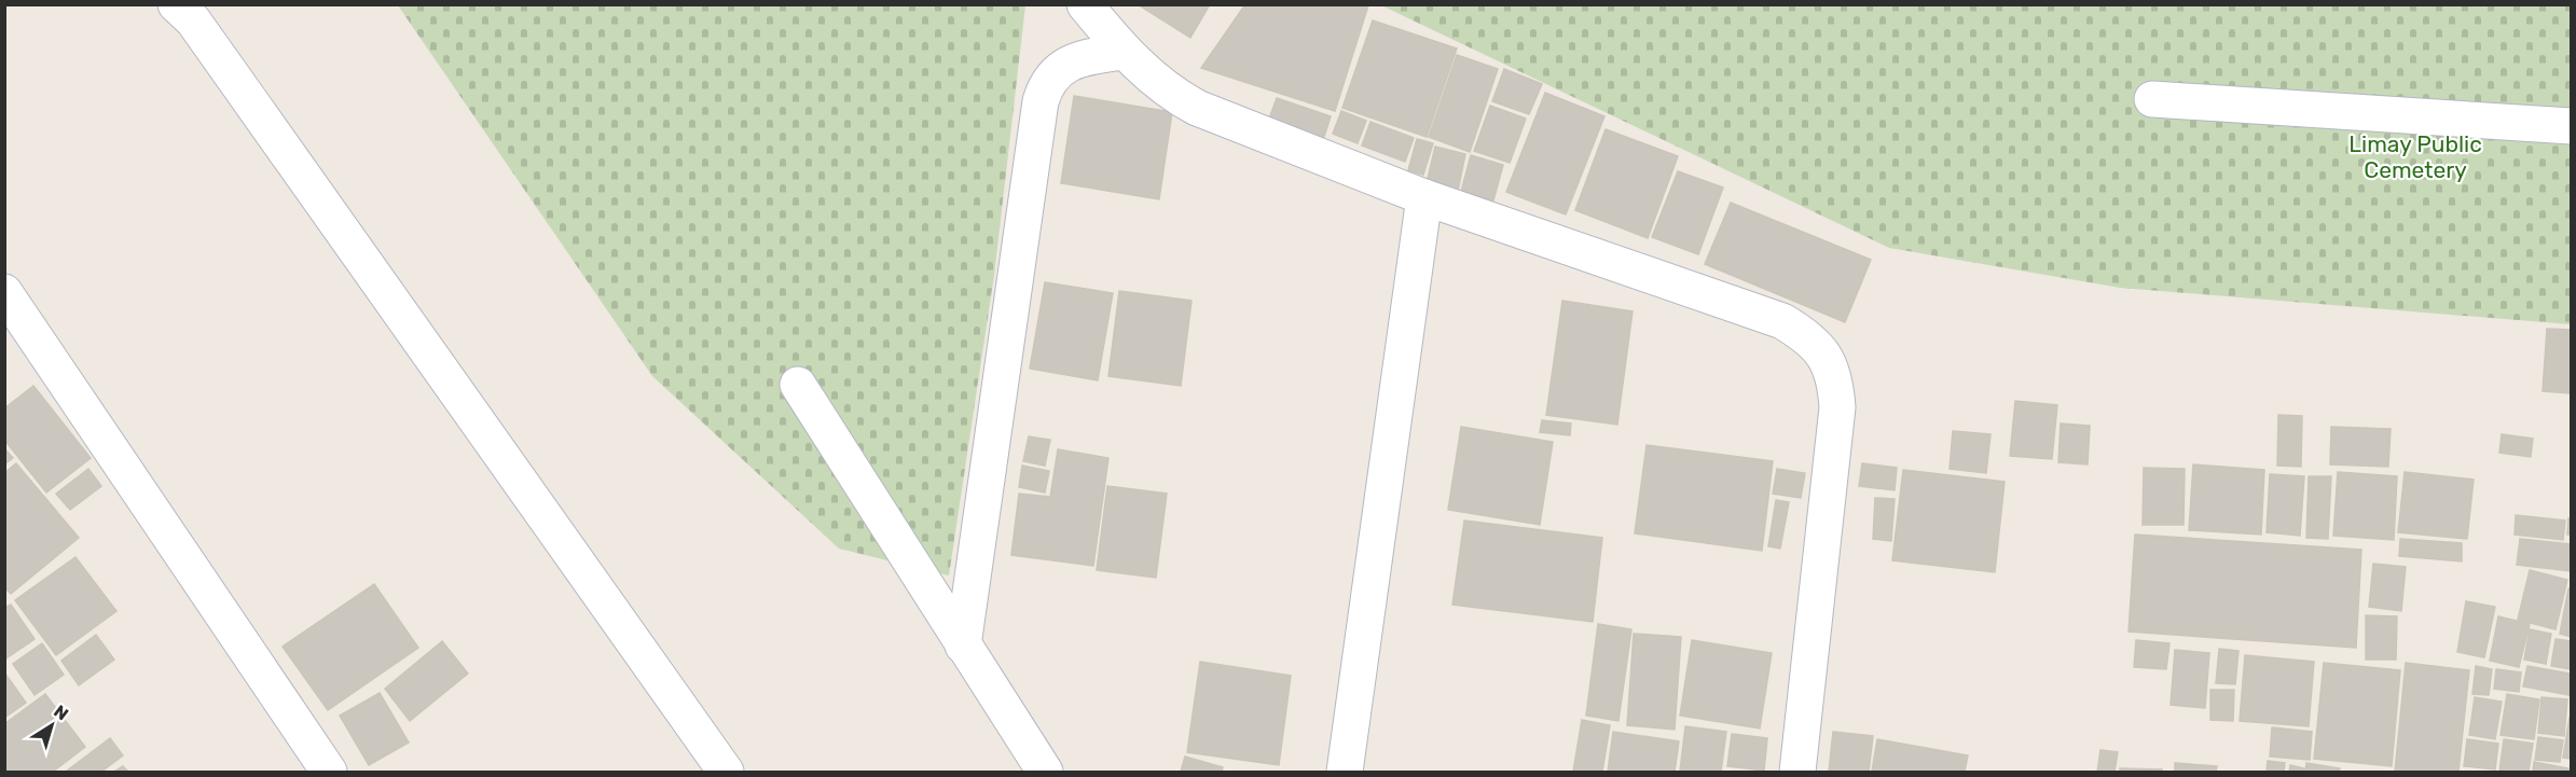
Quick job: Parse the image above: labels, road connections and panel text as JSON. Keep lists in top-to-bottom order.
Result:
{
  "parks": ["Limay Public Cemetery"],
  "north": "top right"
}
